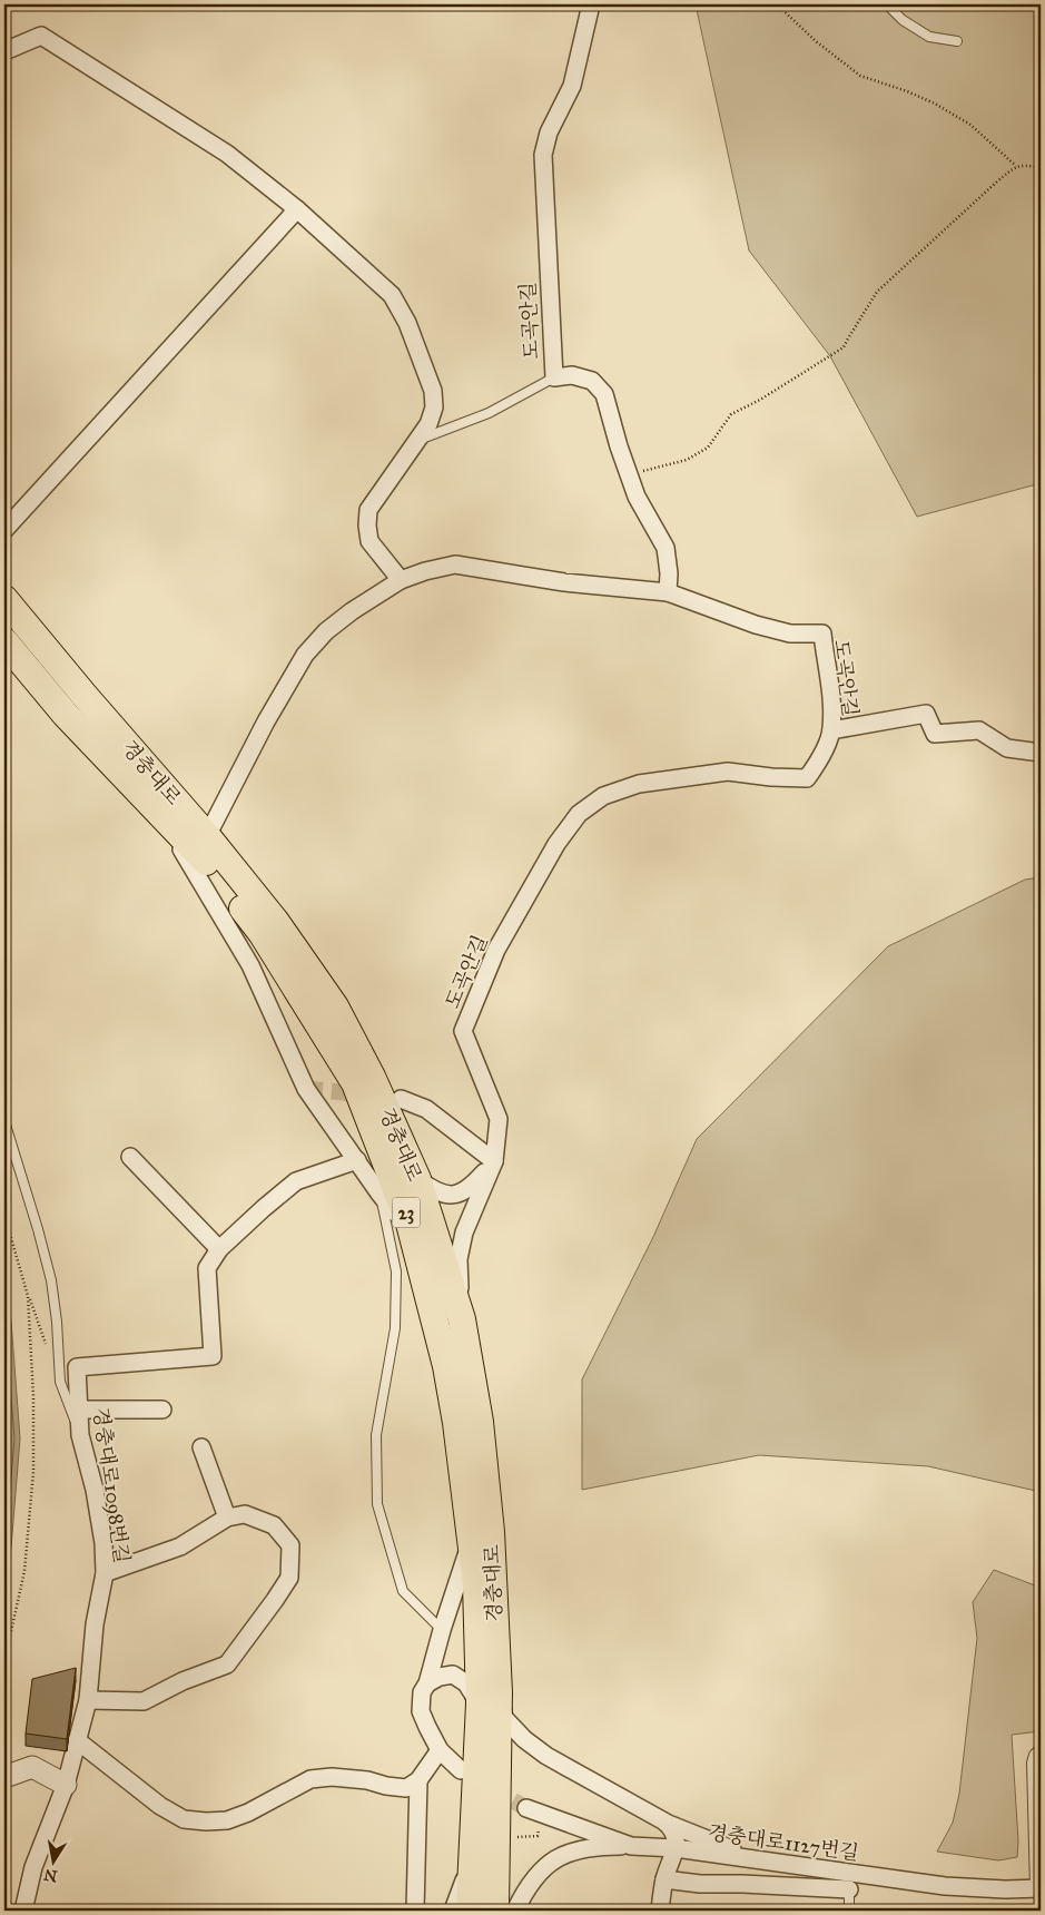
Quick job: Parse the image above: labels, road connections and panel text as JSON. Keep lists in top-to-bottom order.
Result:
{
  "streets": {
    "main road": ["경충대로", "23"],
    "street": ["도곡안길", "경충대로1098번길", "경충대로1127번길"]
  },
  "crossings": [
    ["도곡안길", "경충대로"]
  ],
  "north": "bottom"
}
